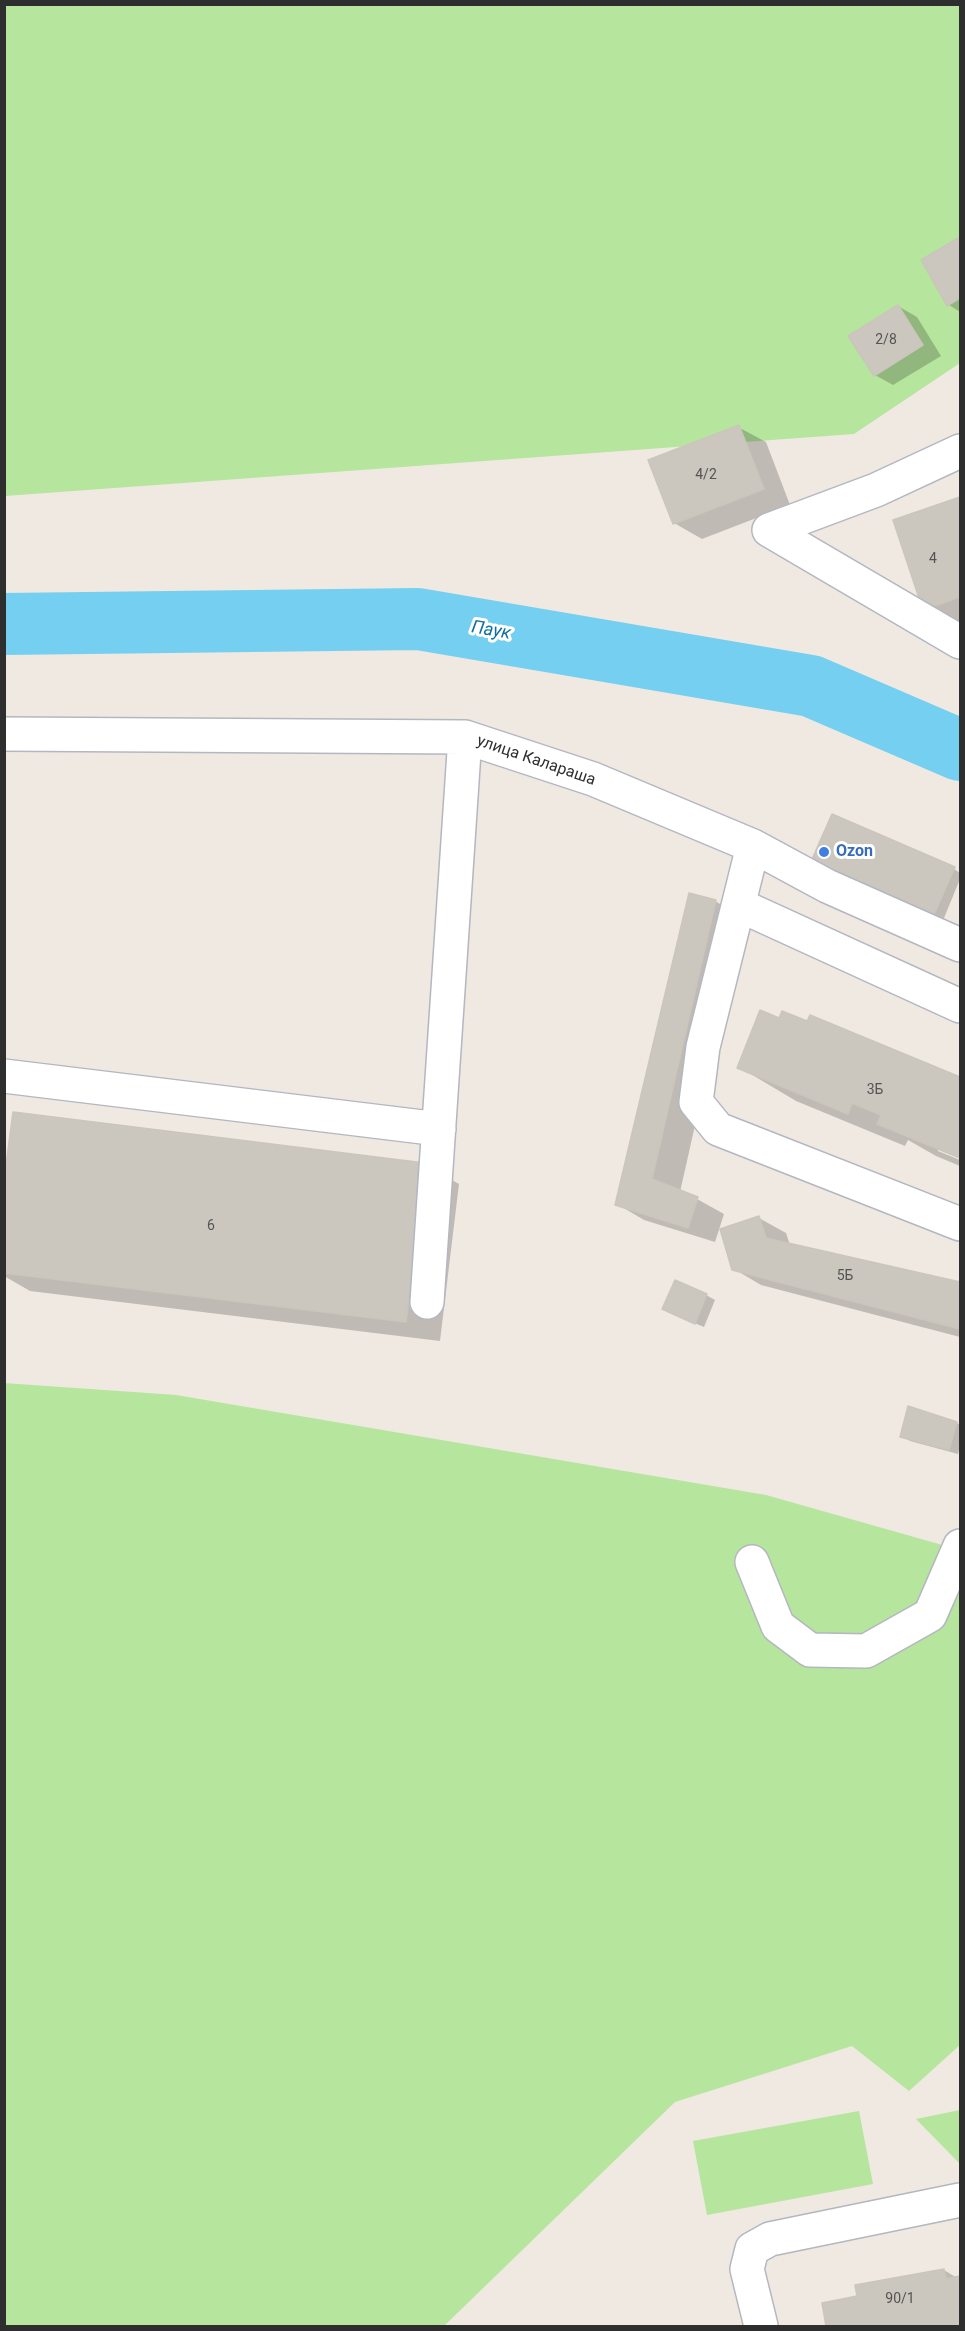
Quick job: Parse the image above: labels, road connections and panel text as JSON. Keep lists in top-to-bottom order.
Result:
{
  "streets": {
    "street": ["улица Калараша"]
  },
  "water": ["Паук"],
  "places": ["Ozon"],
  "house_numbers": [
    "2/8",
    "4/2",
    "4",
    "3Б",
    "6",
    "5Б",
    "90/1"
  ]
}
